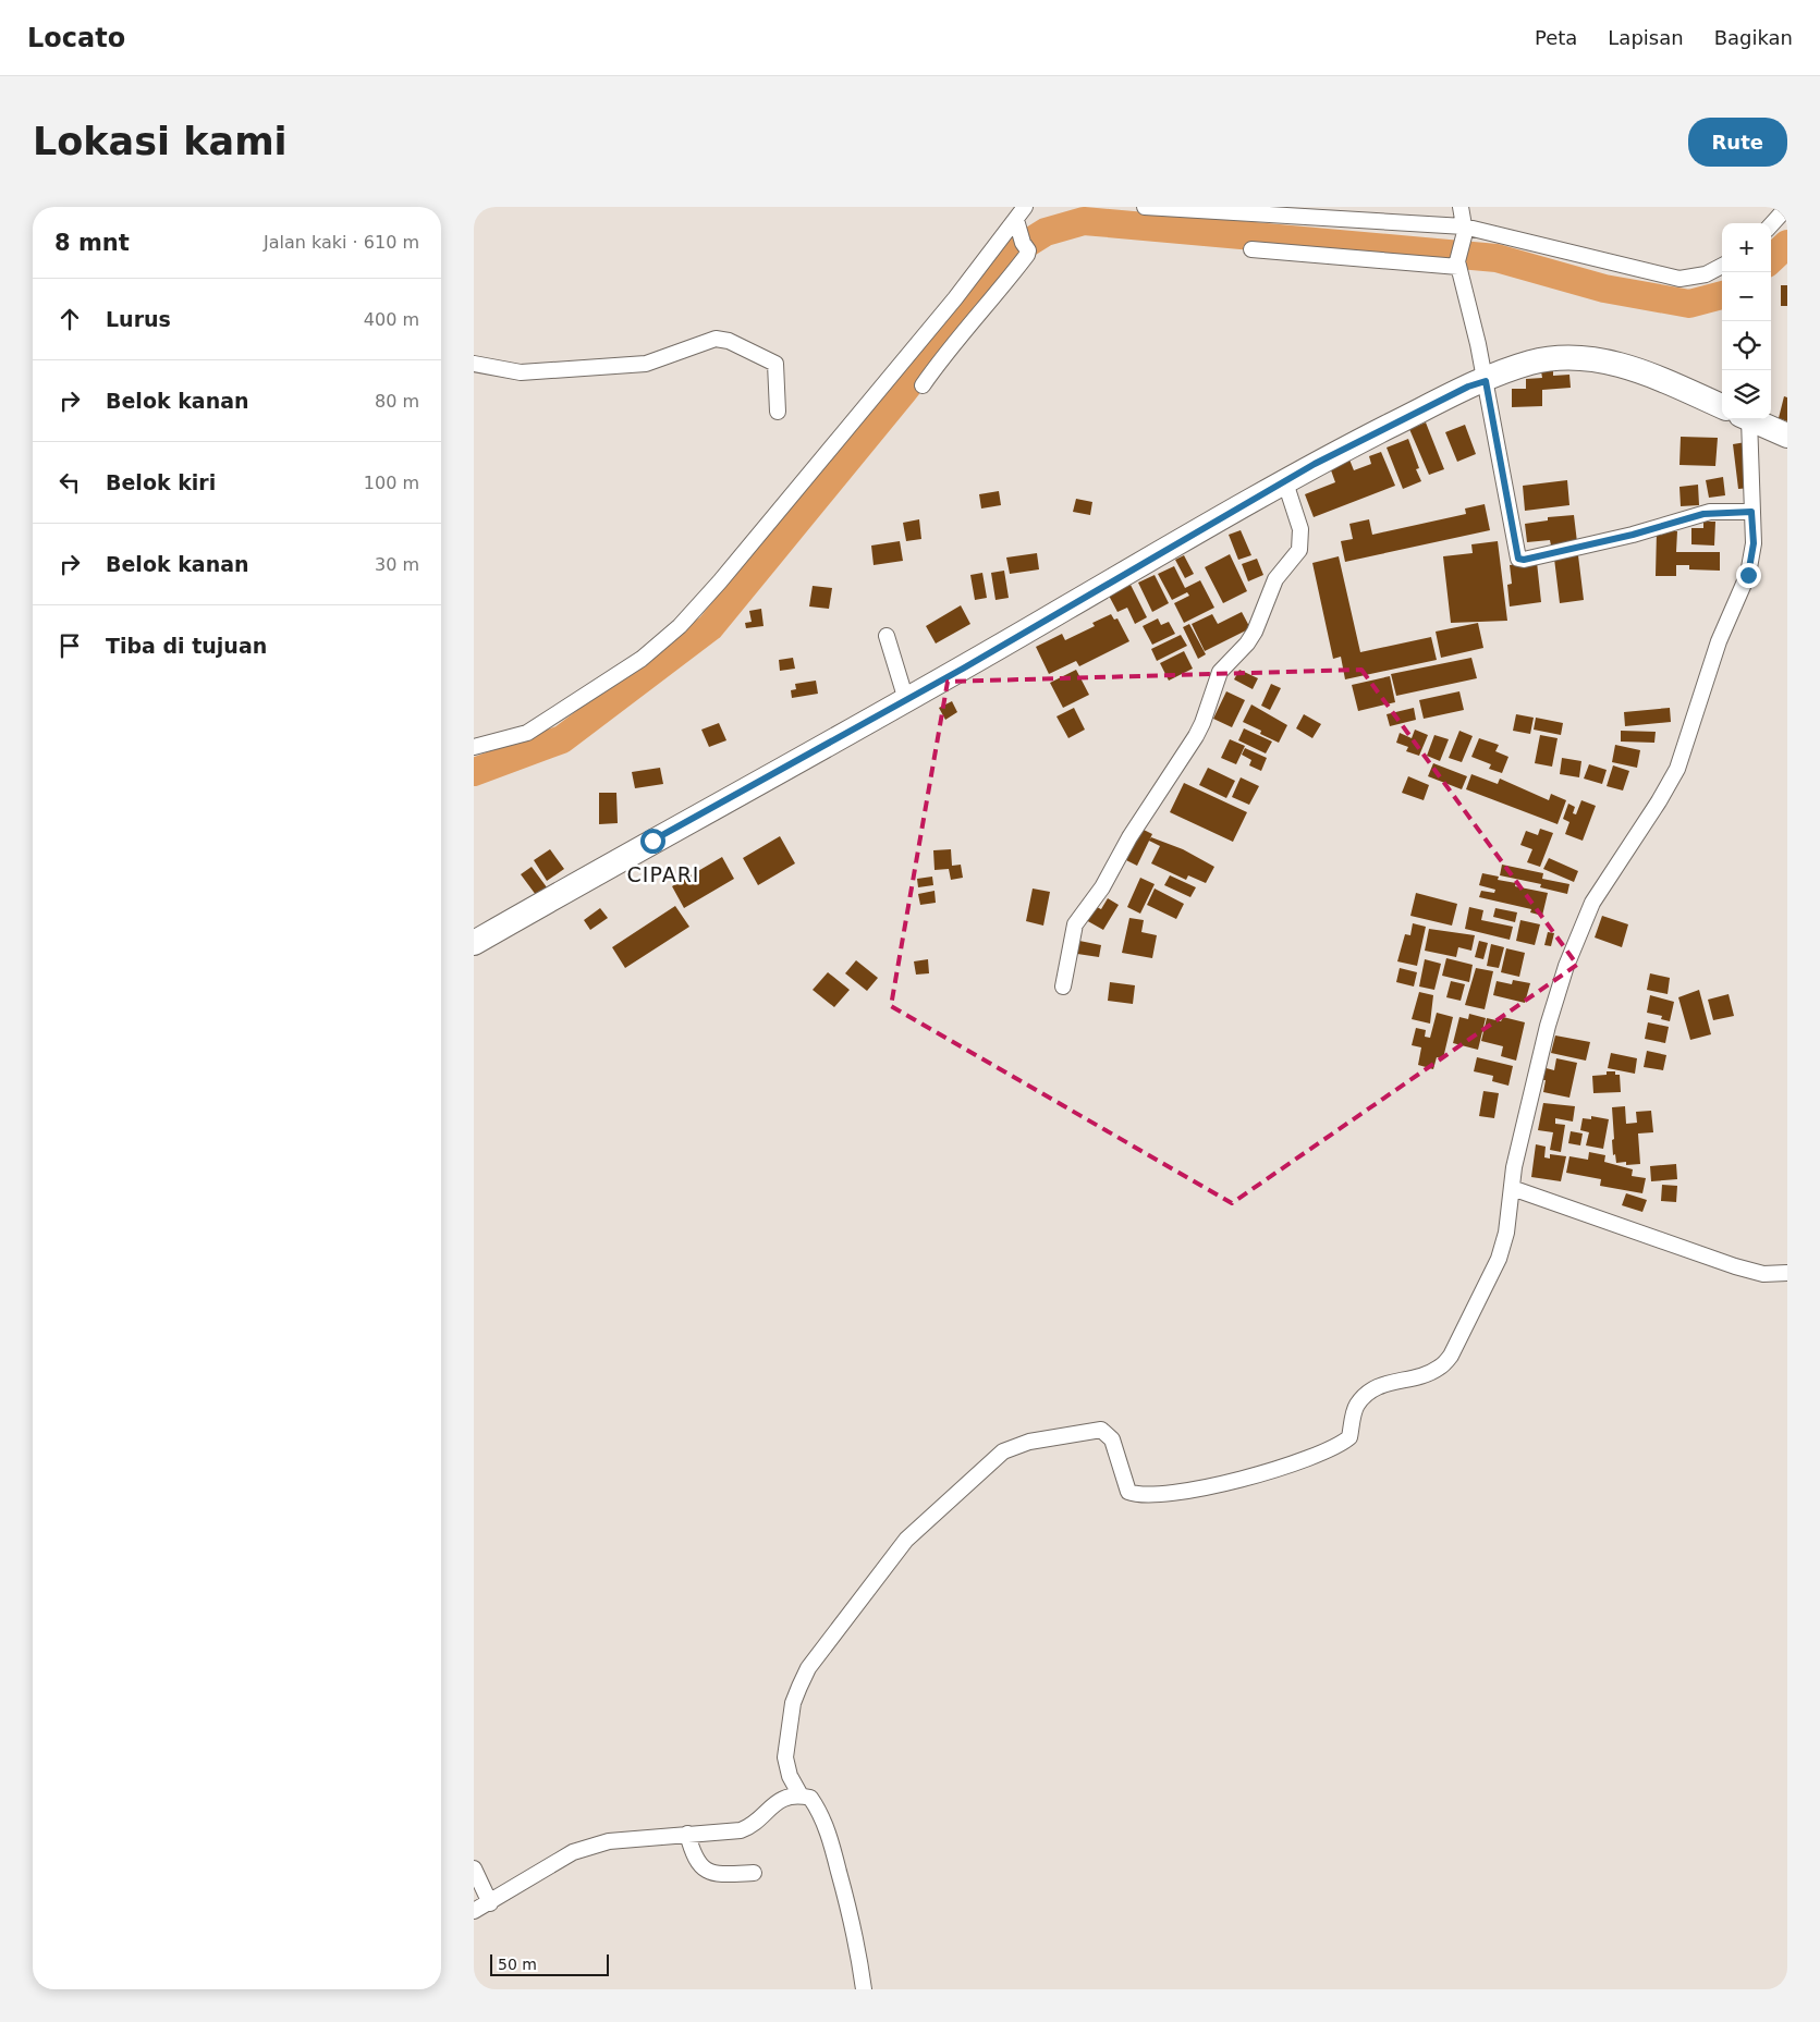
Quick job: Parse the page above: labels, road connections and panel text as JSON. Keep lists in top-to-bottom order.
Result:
{
  "districts": ["CIPARI"],
  "scale_bar": "50 m",
  "page": {
    "header": "Locato",
    "nav": ["Peta", "Lapisan", "Bagikan"],
    "buttons": "Rute",
    "title": "Lokasi kami",
    "heading": ["8 mnt", "Jalan kaki · 610 m"],
    "map_buttons": ["+", "−"],
    "list": [
      ["Lurus", "400 m"],
      ["Belok kanan", "80 m"],
      ["Belok kiri", "100 m"],
      ["Belok kanan", "30 m"],
      "Tiba di tujuan"
    ],
    "scale": "50 m"
  }
}
